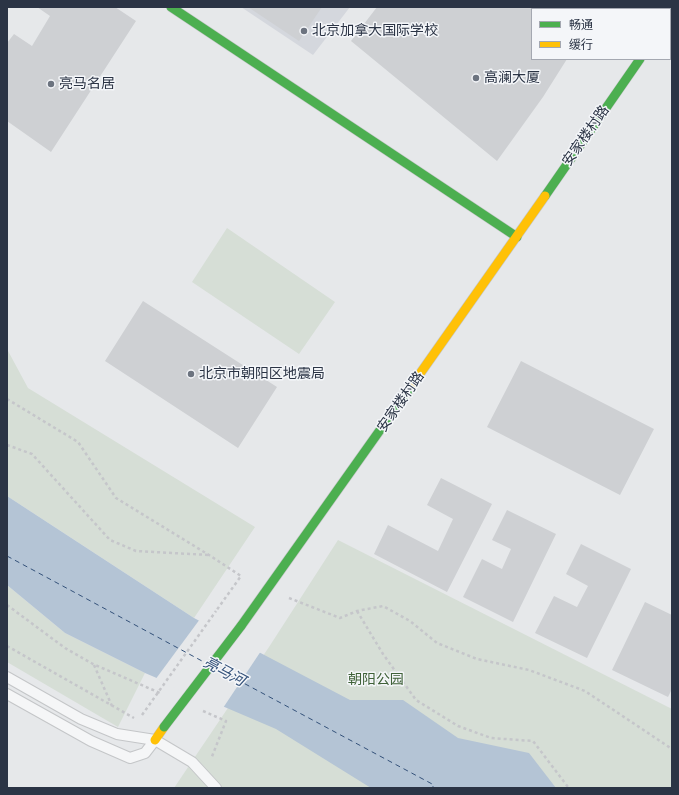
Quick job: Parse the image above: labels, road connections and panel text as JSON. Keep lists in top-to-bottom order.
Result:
{
  "streets": {
    "street": ["安家楼村路"]
  },
  "water": ["亮马河"],
  "parks": ["朝阳公园"],
  "places": [
    "北京加拿大国际学校",
    "高澜大厦",
    "亮马名居",
    "北京市朝阳区地震局"
  ],
  "legend": ["畅通", "缓行"]
}
